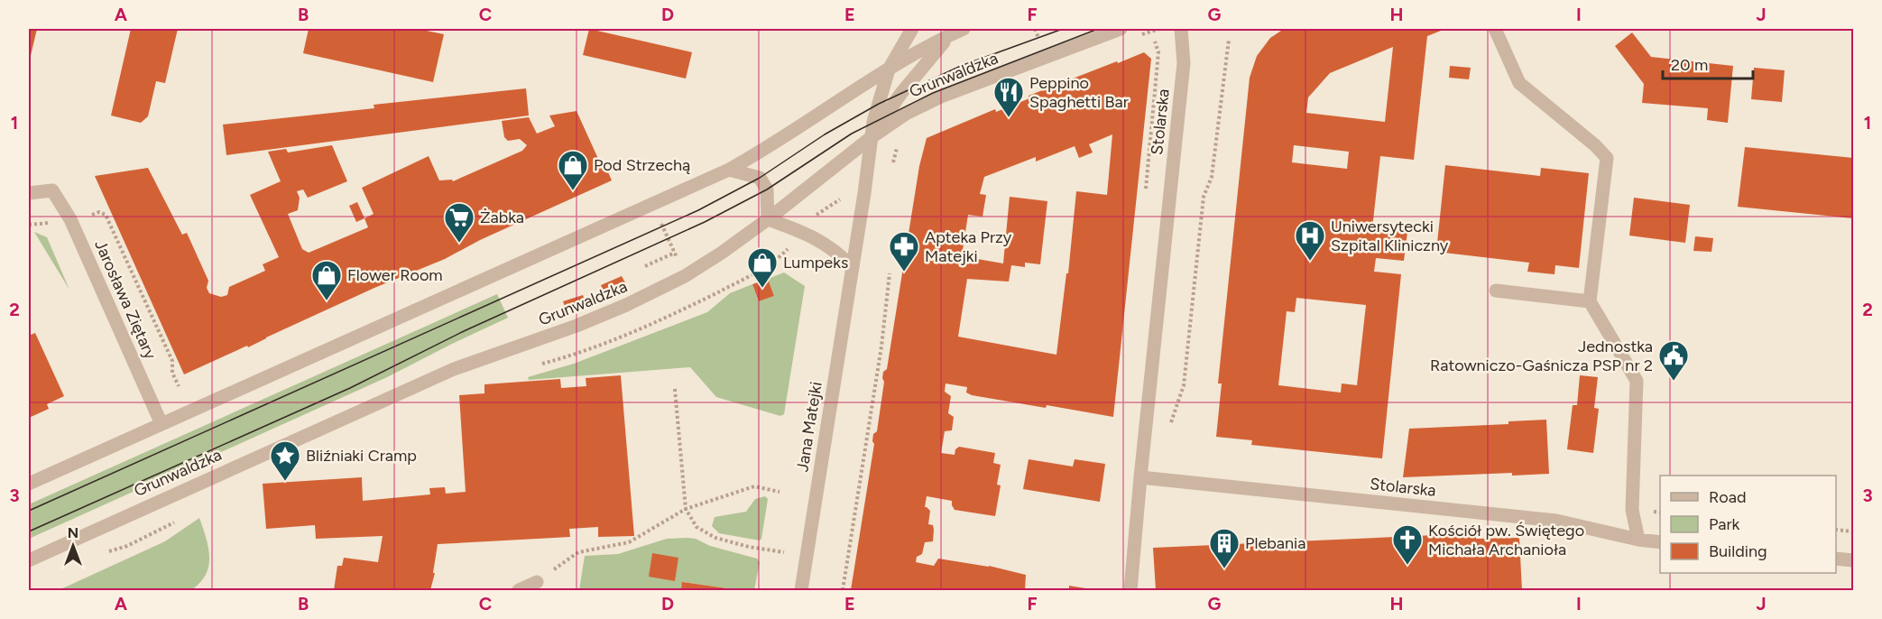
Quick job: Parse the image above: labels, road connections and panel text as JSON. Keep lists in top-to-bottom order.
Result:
{
  "streets": {
    "street": [
      "Grunwaldzka",
      "Stolarska",
      "Jarosława Ziętary",
      "Jana Matejki"
    ]
  },
  "crossings": [
    ["Grunwaldzka", "Jarosława Ziętary"],
    ["Grunwaldzka", "Jana Matejki"]
  ],
  "places": {
    "restaurant": ["Peppino Spaghetti Bar"],
    "shop": ["Pod Strzechą", "Lumpeks", "Flower Room"],
    "supermarket": ["Żabka"],
    "hospital": ["Uniwersytecki Szpital Kliniczny"],
    "pharmacy": ["Apteka Przy Matejki"],
    "public building": ["Jednostka Ratowniczo-Gaśnicza PSP nr 2"],
    "place": ["Bliźniaki Cramp"],
    "church": ["Kościół pw. Świętego Michała Archanioła"],
    "building": ["Plebania"]
  },
  "legend": ["Road", "Park", "Building"],
  "scale_bar": "20 m",
  "north": "top",
  "grid": {
    "columns": [
      "A",
      "B",
      "C",
      "D",
      "E",
      "F",
      "G",
      "H",
      "I",
      "J"
    ],
    "rows": ["1", "2", "3"]
  }
}
